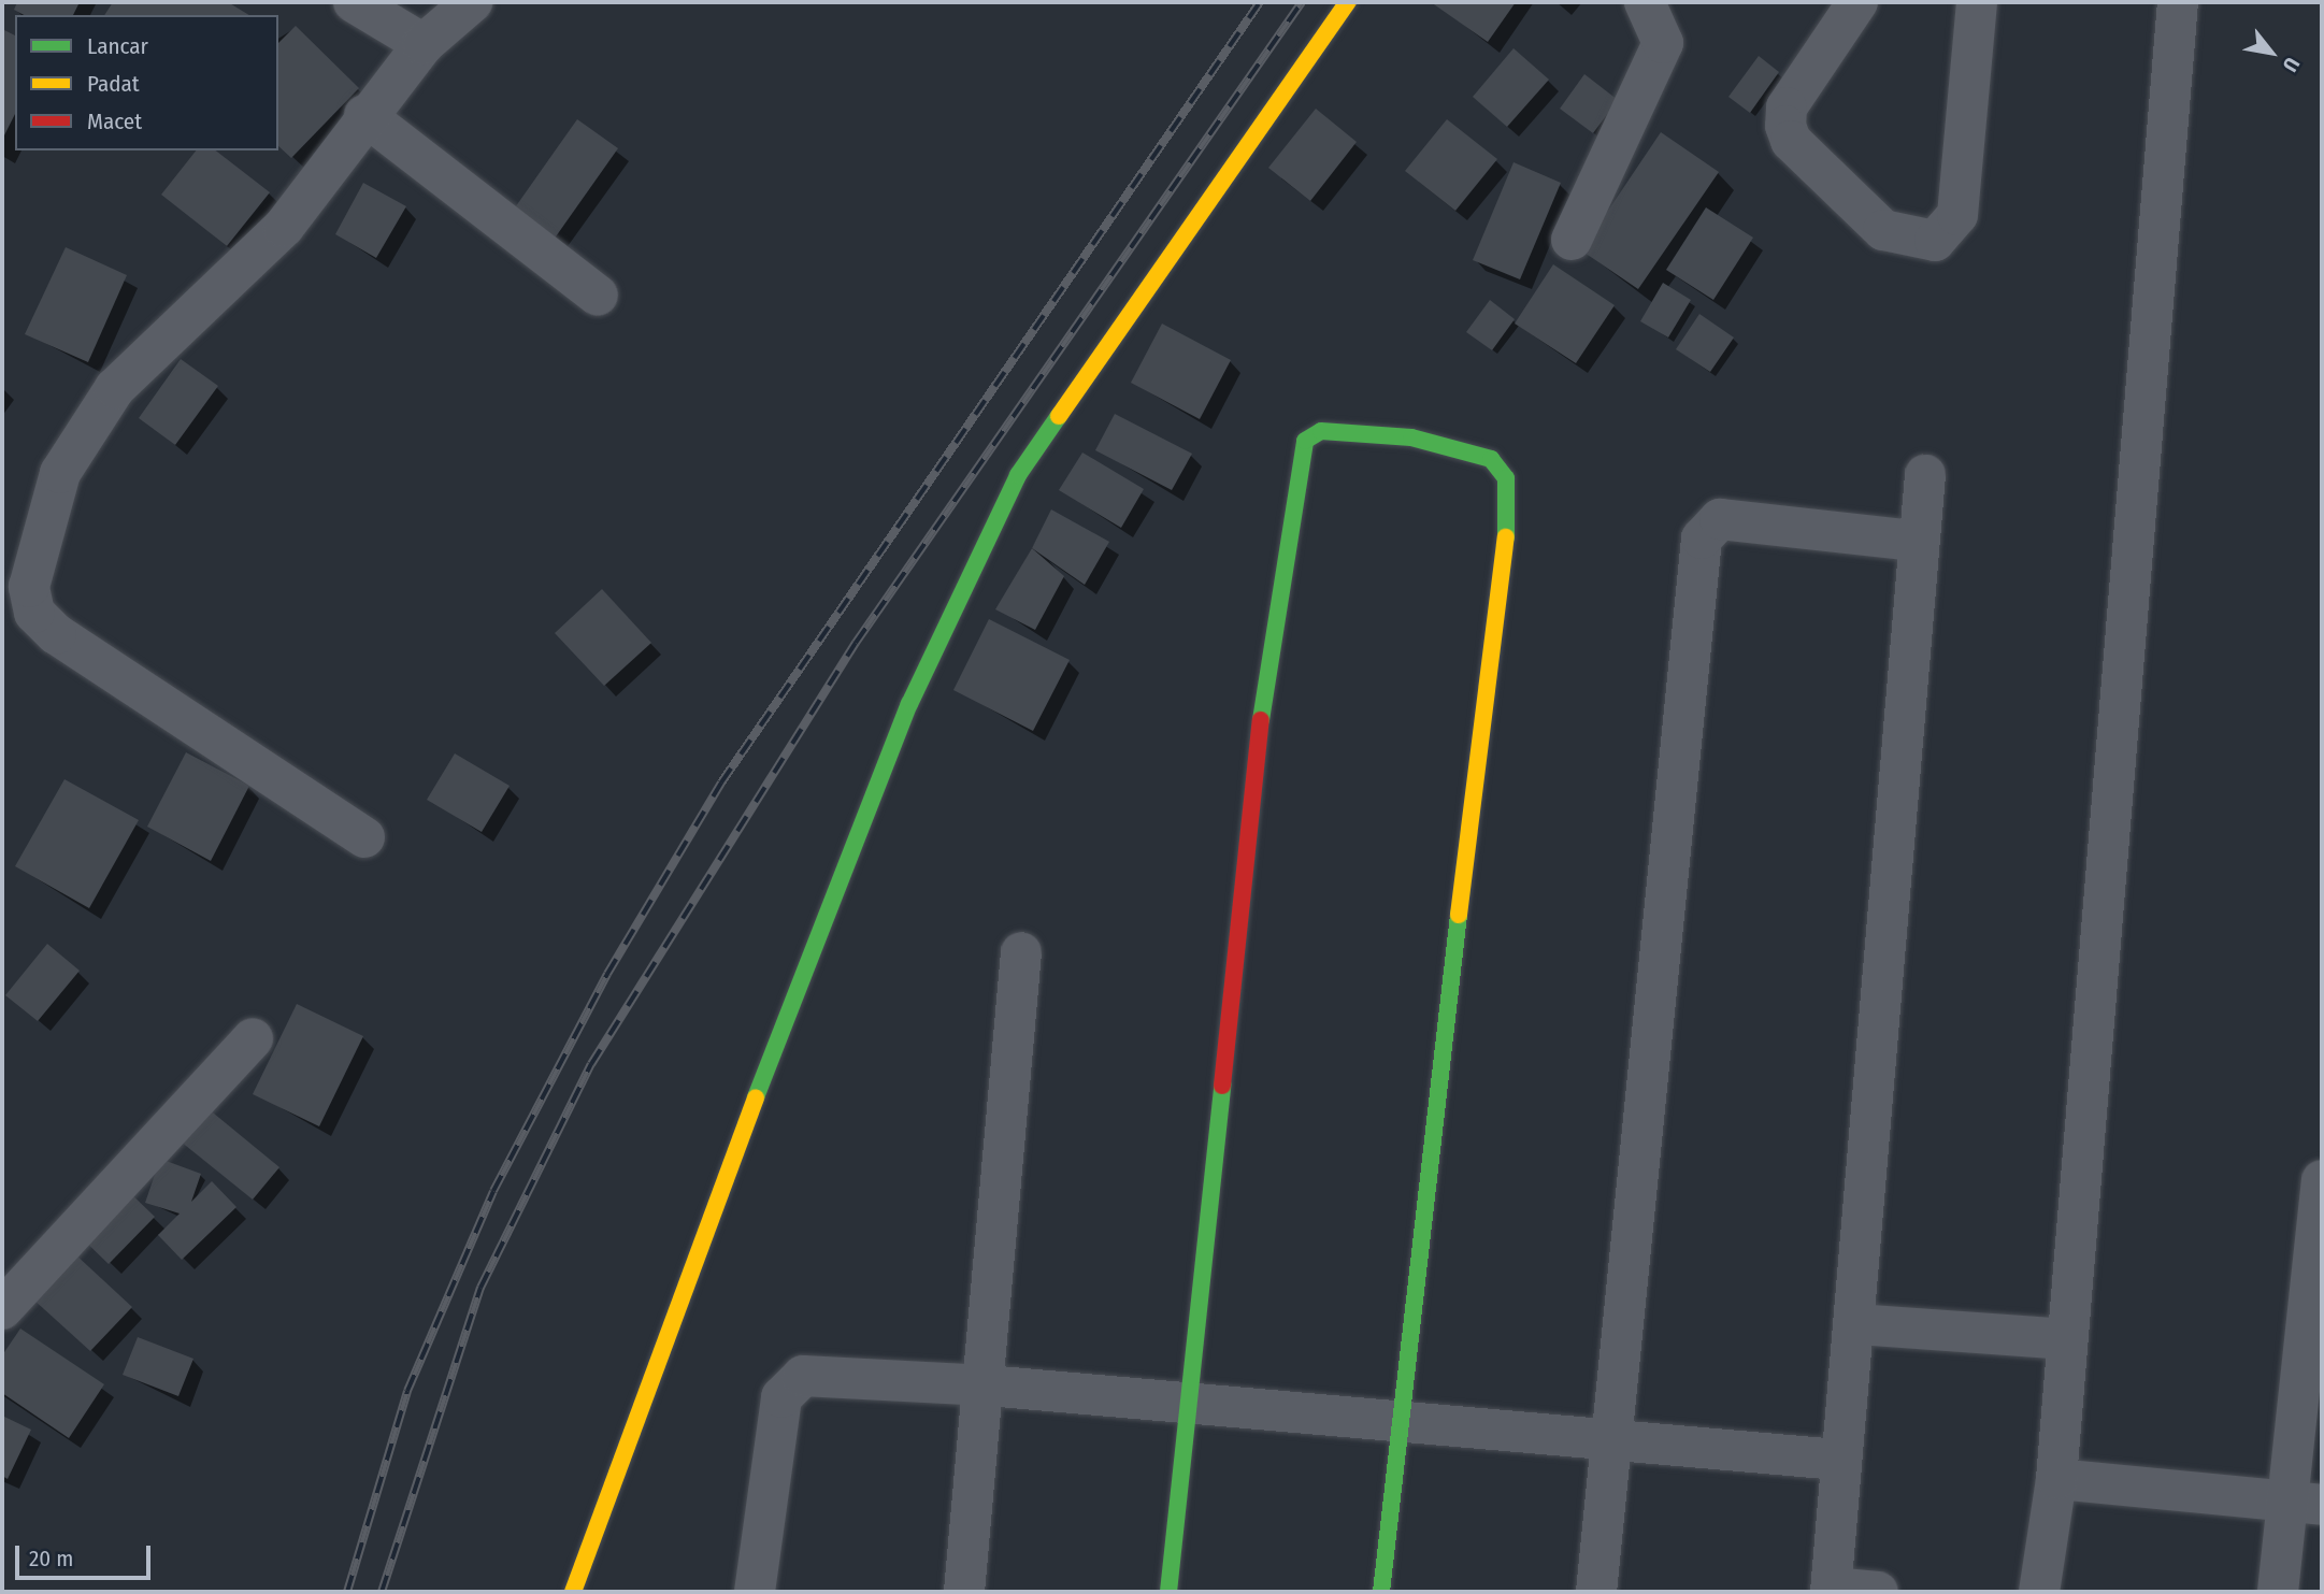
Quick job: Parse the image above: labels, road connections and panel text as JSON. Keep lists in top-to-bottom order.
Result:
{
  "legend": ["Lancar", "Padat", "Macet"],
  "scale_bar": "20 m",
  "north": "bottom right"
}
